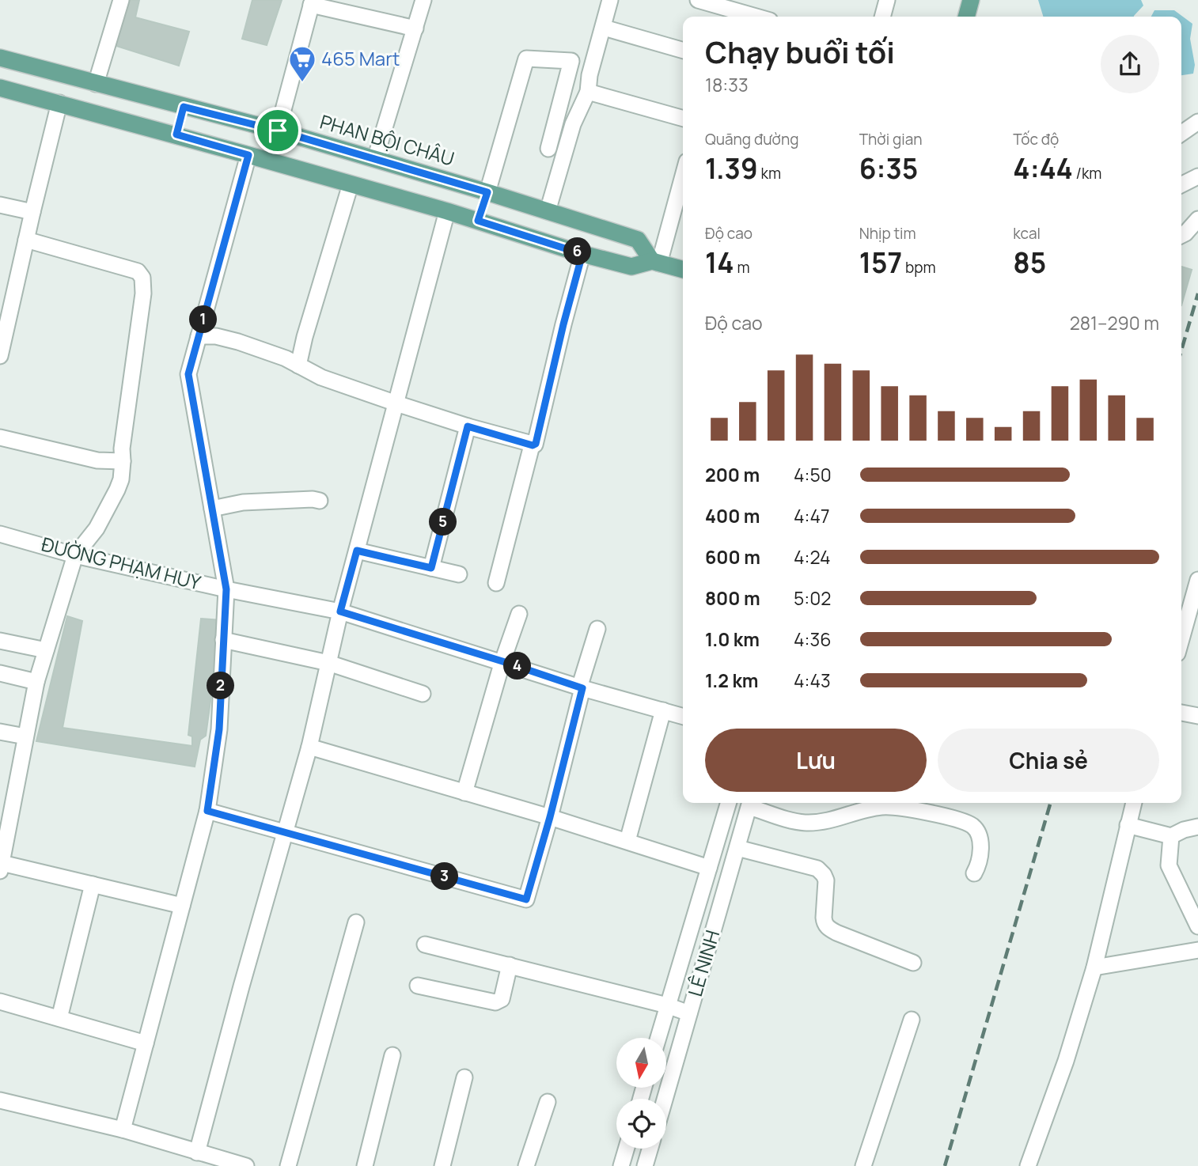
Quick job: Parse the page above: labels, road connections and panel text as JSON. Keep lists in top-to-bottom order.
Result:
{
  "streets": {
    "main road": ["PHAN BỘI CHÂU"],
    "street": ["ĐƯỜNG PHẠM HUY", "LÊ NINH"]
  },
  "places": {
    "supermarket": ["465 Mart"]
  },
  "north": "bottom",
  "page": {
    "heading": ["Chạy buổi tối", "18:33"],
    "stats": [
      ["Quãng đường", "1.39 km"],
      ["Thời gian", "6:35"],
      ["Tốc độ", "4:44 /km"],
      ["Độ cao", "14 m"],
      ["Nhịp tim", "157 bpm"],
      ["kcal", "85"]
    ],
    "pins": [
      "6",
      "1",
      "5",
      "4",
      "2",
      "3"
    ],
    "chart": ["Độ cao", "281–290 m"],
    "list": [
      {
        "name": "200 m",
        "note": "4:50"
      },
      {
        "name": "400 m",
        "note": "4:47"
      },
      {
        "name": "600 m",
        "note": "4:24"
      },
      {
        "name": "800 m",
        "note": "5:02"
      },
      {
        "name": "1.0 km",
        "note": "4:36"
      },
      {
        "name": "1.2 km",
        "note": "4:43"
      }
    ],
    "buttons": ["Lưu", "Chia sẻ"]
  }
}
